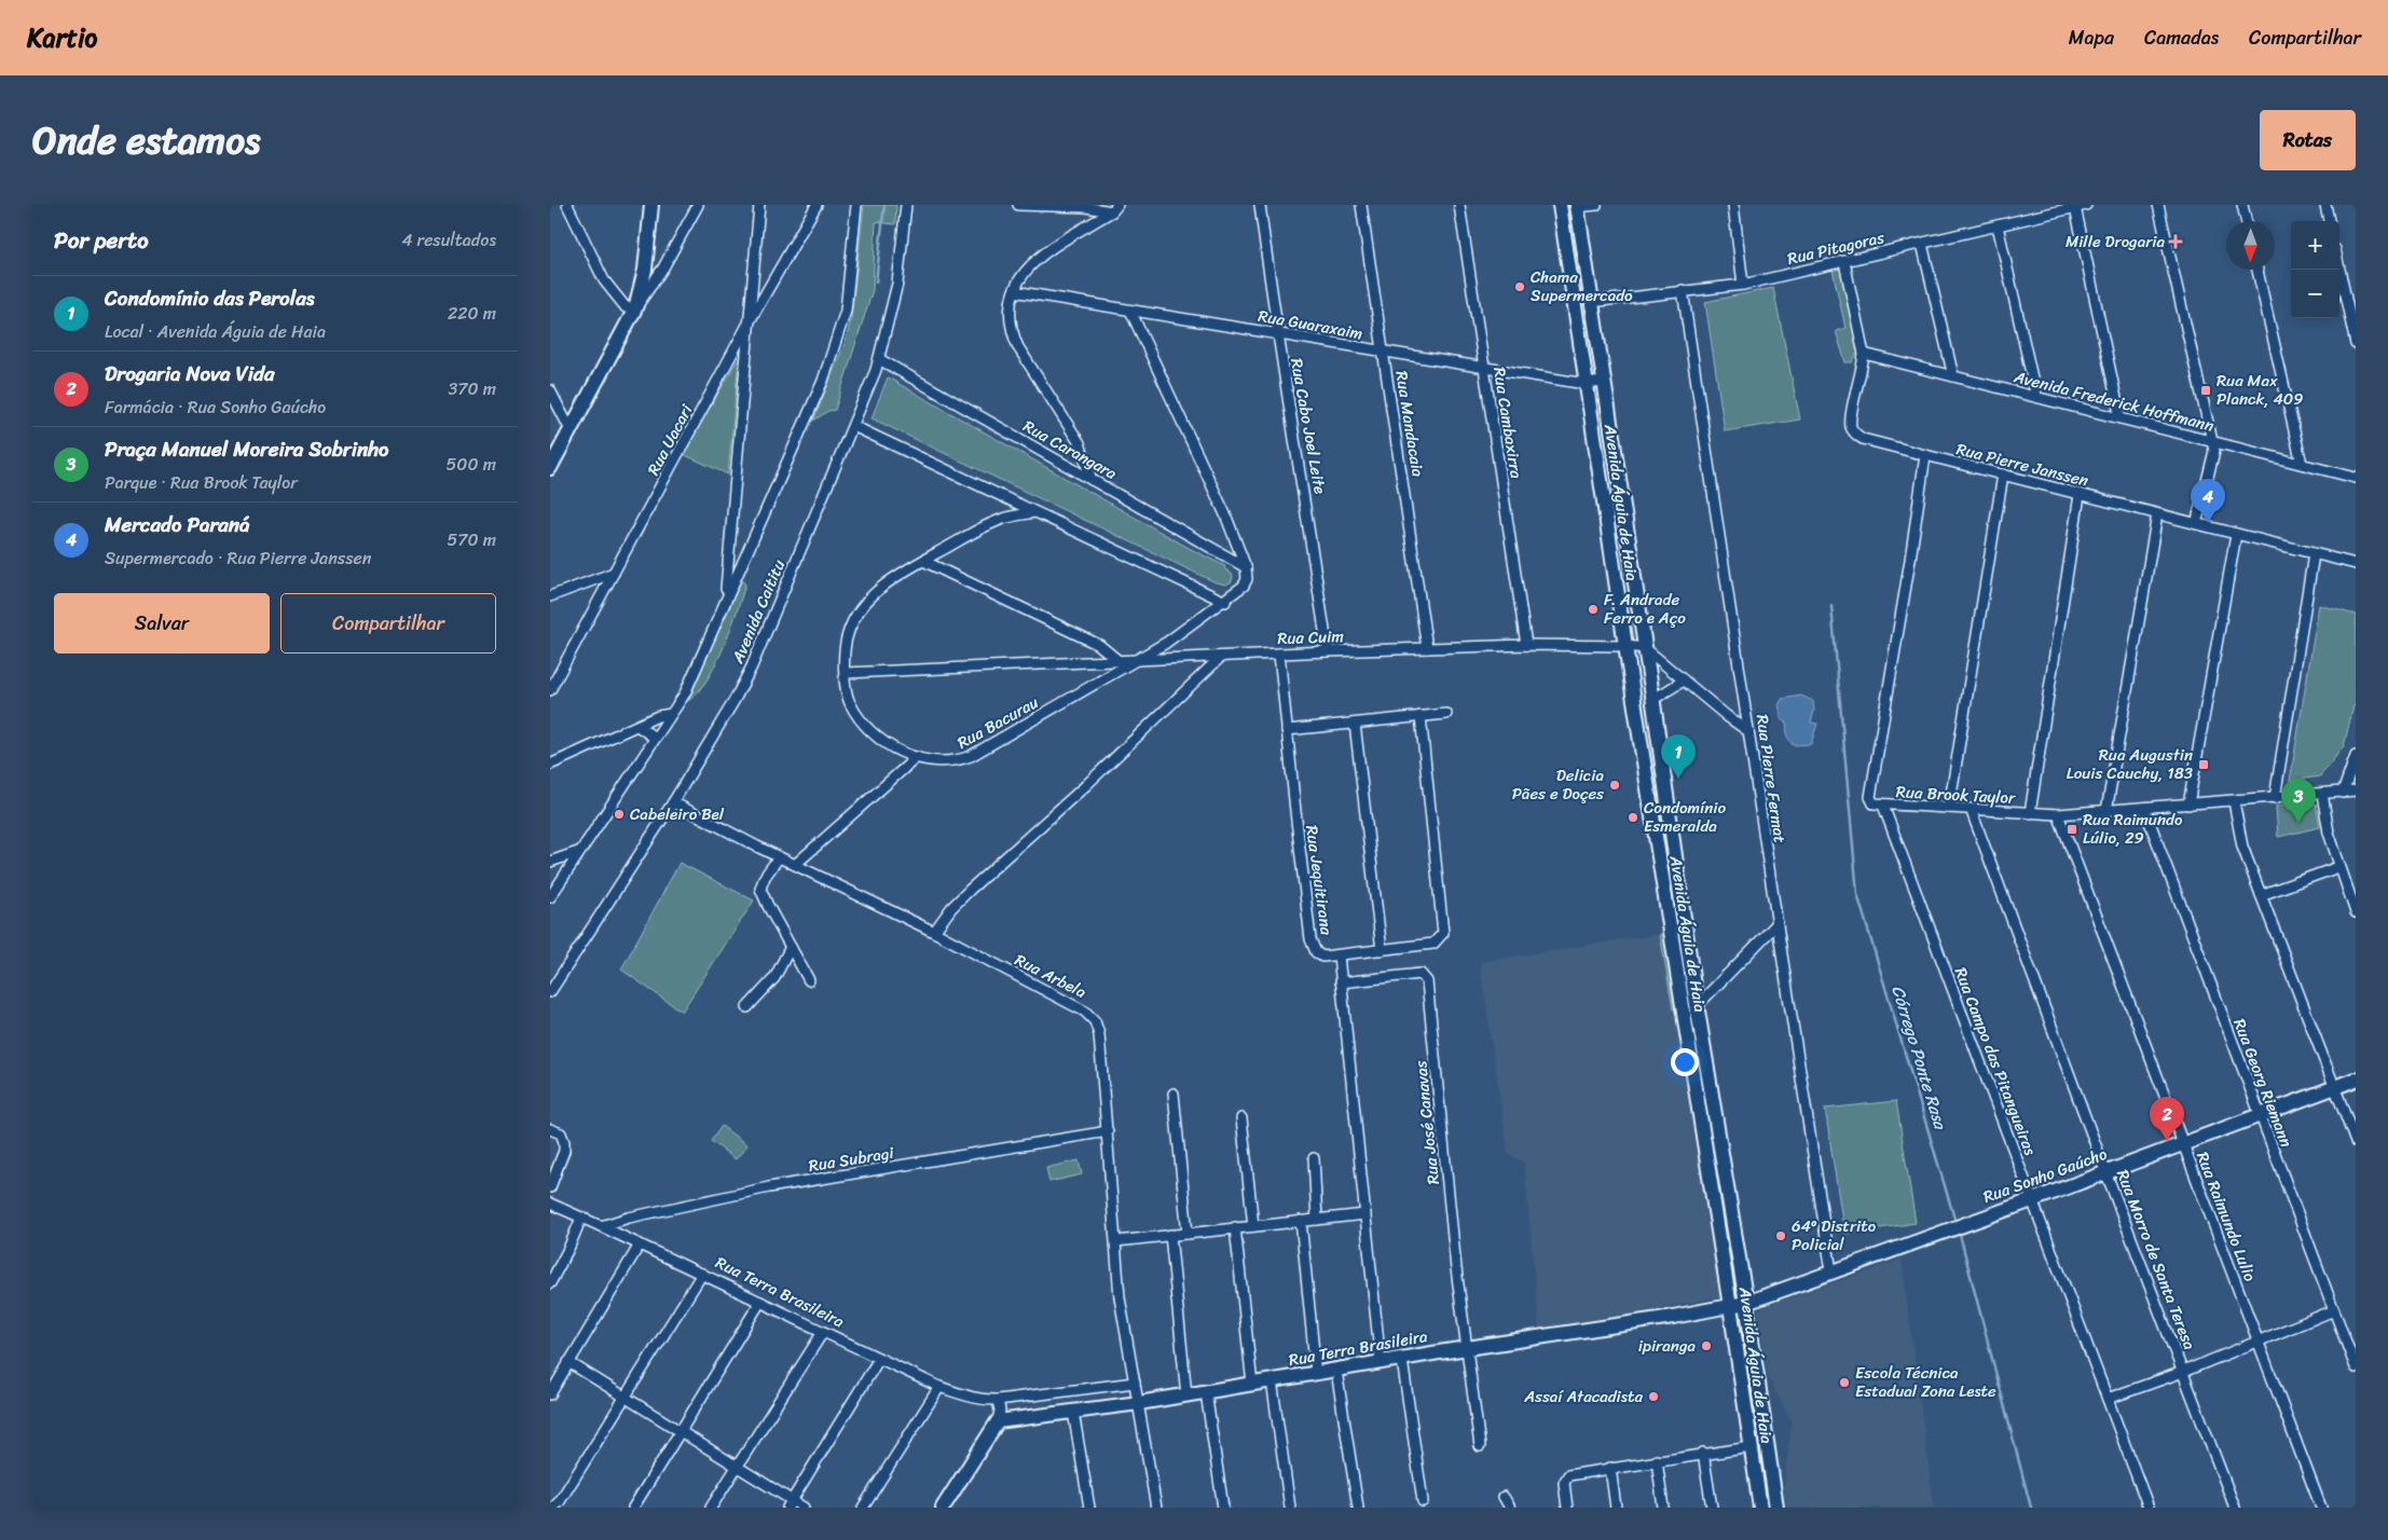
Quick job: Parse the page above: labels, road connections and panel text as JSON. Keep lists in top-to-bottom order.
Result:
{
  "streets": {
    "main road": ["Avenida Águia de Haia", "Rua Sonho Gaúcho", "Rua Terra Brasileira"],
    "street": [
      "Rua Pitagoras",
      "Rua Guaraxaim",
      "Avenida Frederick Hoffmann",
      "Rua Cambaxirra",
      "Rua Mandacaia",
      "Rua Cabo Joel Leite",
      "Rua Uacari",
      "Rua Carangara",
      "Rua Pierre Janssen",
      "Avenida Caititu",
      "Rua Cuim",
      "Rua Bacurau",
      "Rua Pierre Fermat",
      "Rua Brook Taylor",
      "Rua Jequitirana",
      "Rua Arbela",
      "Rua Campo das Pitangueiras",
      "Rua Georg Riemann",
      "Rua José Canavas",
      "Rua Subragi",
      "Rua Raimundo Lulio",
      "Rua Morro de Santa Teresa"
    ]
  },
  "crossings": [
    ["Rua Pitagoras", "Rua Pierre Janssen"],
    ["Rua Pitagoras", "Avenida Águia de Haia"],
    ["Rua Pitagoras", "Rua Pierre Fermat"],
    ["Rua Guaraxaim", "Rua Cambaxirra"],
    ["Rua Guaraxaim", "Rua Mandacaia"],
    ["Rua Guaraxaim", "Rua Cabo Joel Leite"],
    ["Rua Guaraxaim", "Avenida Águia de Haia"],
    ["Avenida Frederick Hoffmann", "Rua Pierre Janssen"],
    ["Rua Cambaxirra", "Rua Cuim"],
    ["Rua Mandacaia", "Rua Cuim"],
    ["Rua Cabo Joel Leite", "Rua Cuim"],
    ["Rua Carangara", "Avenida Caititu"],
    ["Rua Carangara", "Rua Bacurau"],
    ["Rua Pierre Janssen", "Rua Brook Taylor"],
    ["Avenida Águia de Haia", "Rua Cuim"],
    ["Avenida Águia de Haia", "Rua Sonho Gaúcho"],
    ["Avenida Águia de Haia", "Rua Terra Brasileira"],
    ["Avenida Caititu", "Rua Arbela"],
    ["Rua Cuim", "Rua Bacurau"],
    ["Rua Cuim", "Rua Jequitirana"],
    ["Rua Pierre Fermat", "Rua Sonho Gaúcho"],
    ["Rua Brook Taylor", "Rua Campo das Pitangueiras"],
    ["Rua Brook Taylor", "Rua Georg Riemann"],
    ["Rua Brook Taylor", "Rua Raimundo Lulio"],
    ["Rua Brook Taylor", "Rua Morro de Santa Teresa"],
    ["Rua Arbela", "Rua Subragi"],
    ["Rua Arbela", "Rua Terra Brasileira"],
    ["Rua Campo das Pitangueiras", "Rua Sonho Gaúcho"],
    ["Rua Georg Riemann", "Rua Sonho Gaúcho"],
    ["Rua José Canavas", "Rua Terra Brasileira"],
    ["Rua Subragi", "Rua Terra Brasileira"],
    ["Rua Sonho Gaúcho", "Rua Raimundo Lulio"],
    ["Rua Sonho Gaúcho", "Rua Morro de Santa Teresa"],
    ["Rua Sonho Gaúcho", "Rua Terra Brasileira"]
  ],
  "water": ["Córrego Ponte Rasa"],
  "places": {
    "health": ["Mille Drogaria"],
    "other": [
      "Chama Supermercado",
      "F. Andrade Ferro e Aço",
      "Delicia Pães e Doçes",
      "Cabeleiro Bel",
      "Condomínio Esmeralda",
      "64º Distrito Policial",
      "ipiranga",
      "Escola Técnica Estadual Zona Leste",
      "Assaí Atacadista"
    ],
    "transit": ["Rua Max Planck, 409", "Rua Augustin Louis Cauchy, 183", "Rua Raimundo Lúlio, 29"]
  },
  "north": "bottom",
  "page": {
    "header": "Kartio",
    "nav": ["Mapa", "Camadas", "Compartilhar"],
    "title": "Onde estamos",
    "buttons": [
      "Rotas",
      ["Salvar", "Compartilhar"]
    ],
    "heading": ["Por perto", "4 resultados"],
    "map_buttons": ["+", "−"],
    "list": [
      {
        "mark": "1",
        "name": "Condomínio das Perolas",
        "note": "Local · Avenida Águia de Haia",
        "value": "220 m"
      },
      {
        "mark": "2",
        "name": "Drogaria Nova Vida",
        "note": "Farmácia · Rua Sonho Gaúcho",
        "value": "370 m"
      },
      {
        "mark": "3",
        "name": "Praça Manuel Moreira Sobrinho",
        "note": "Parque · Rua Brook Taylor",
        "value": "500 m"
      },
      {
        "mark": "4",
        "name": "Mercado Paraná",
        "note": "Supermercado · Rua Pierre Janssen",
        "value": "570 m"
      }
    ],
    "pins": [
      "4",
      "1",
      "3",
      "2"
    ]
  }
}
